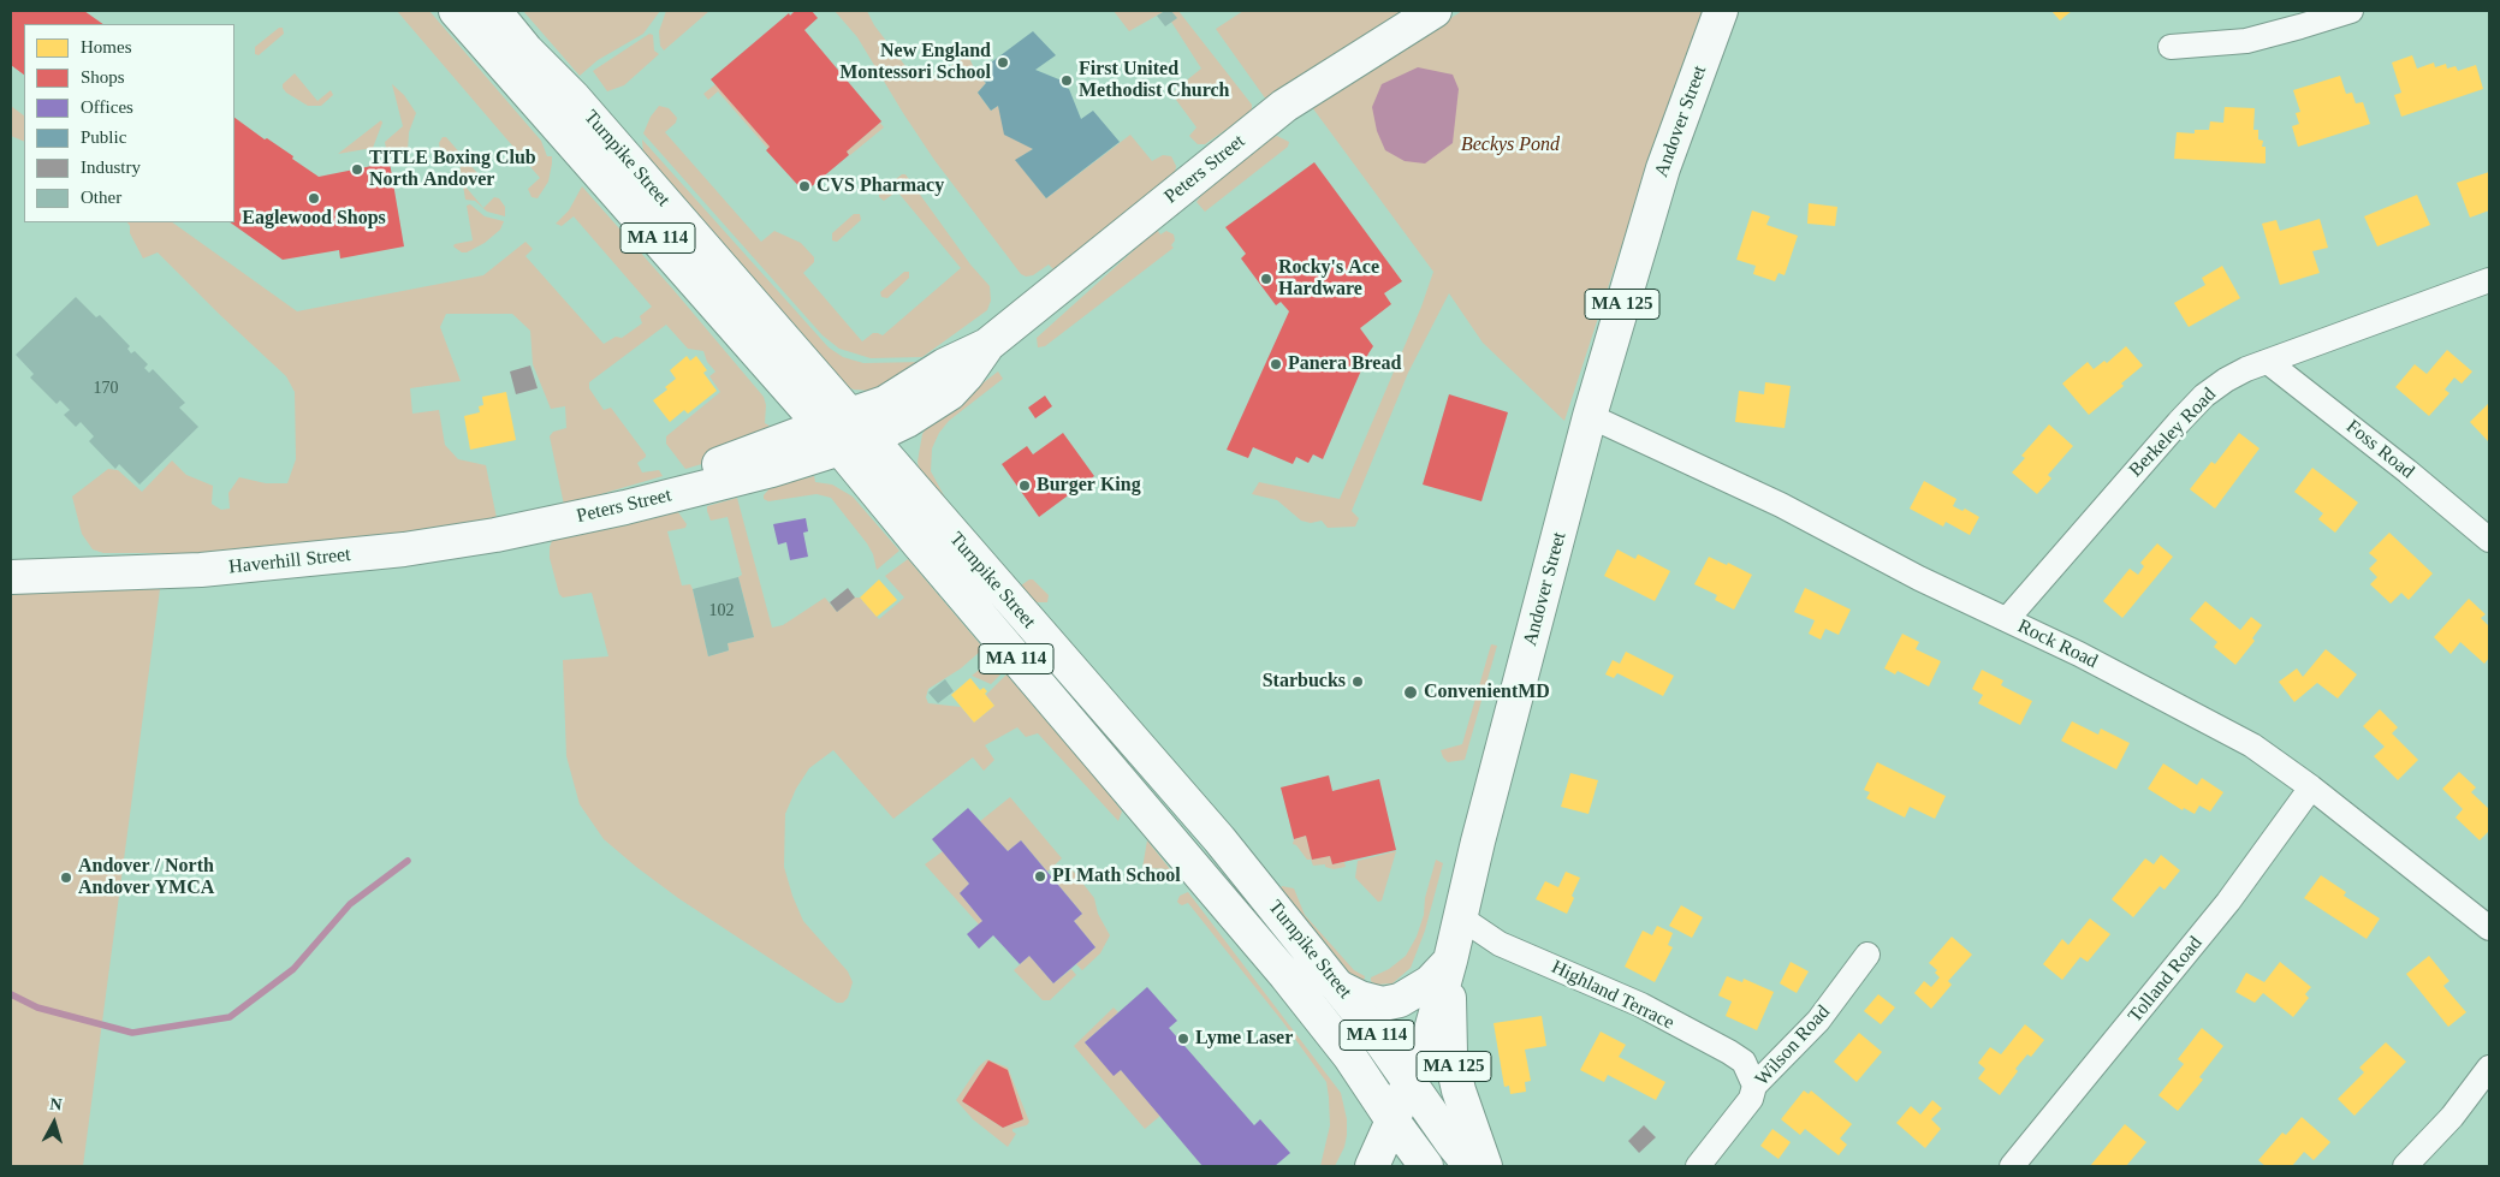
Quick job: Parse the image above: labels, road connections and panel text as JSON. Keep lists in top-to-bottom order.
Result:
{
  "streets": {
    "main road": [
      "Andover Street",
      "Turnpike Street",
      "Peters Street",
      "MA 114",
      "MA 125",
      "Haverhill Street"
    ],
    "street": [
      "Berkeley Road",
      "Foss Road",
      "Rock Road",
      "Tolland Road",
      "Highland Terrace",
      "Wilson Road"
    ]
  },
  "crossings": [
    ["Andover Street", "Turnpike Street"],
    ["Andover Street", "MA 125"],
    ["Andover Street", "Rock Road"],
    ["Andover Street", "Highland Terrace"],
    ["Turnpike Street", "Peters Street"],
    ["Peters Street", "Haverhill Street"],
    ["Berkeley Road", "Foss Road"],
    ["Berkeley Road", "Rock Road"],
    ["Rock Road", "Tolland Road"],
    ["Highland Terrace", "Wilson Road"]
  ],
  "parks": ["Beckys Pond"],
  "places": [
    "New England Montessori School",
    "First United Methodist Church",
    "TITLE Boxing Club North Andover",
    "CVS Pharmacy",
    "Eaglewood Shops",
    "Rocky's Ace Hardware",
    "Panera Bread",
    "Burger King",
    "Starbucks",
    "ConvenientMD",
    "PI Math School",
    "Andover / North Andover YMCA",
    "Lyme Laser"
  ],
  "house_numbers": ["170", "102"],
  "legend": [
    "Homes",
    "Shops",
    "Offices",
    "Public",
    "Industry",
    "Other"
  ],
  "north": "top"
}
